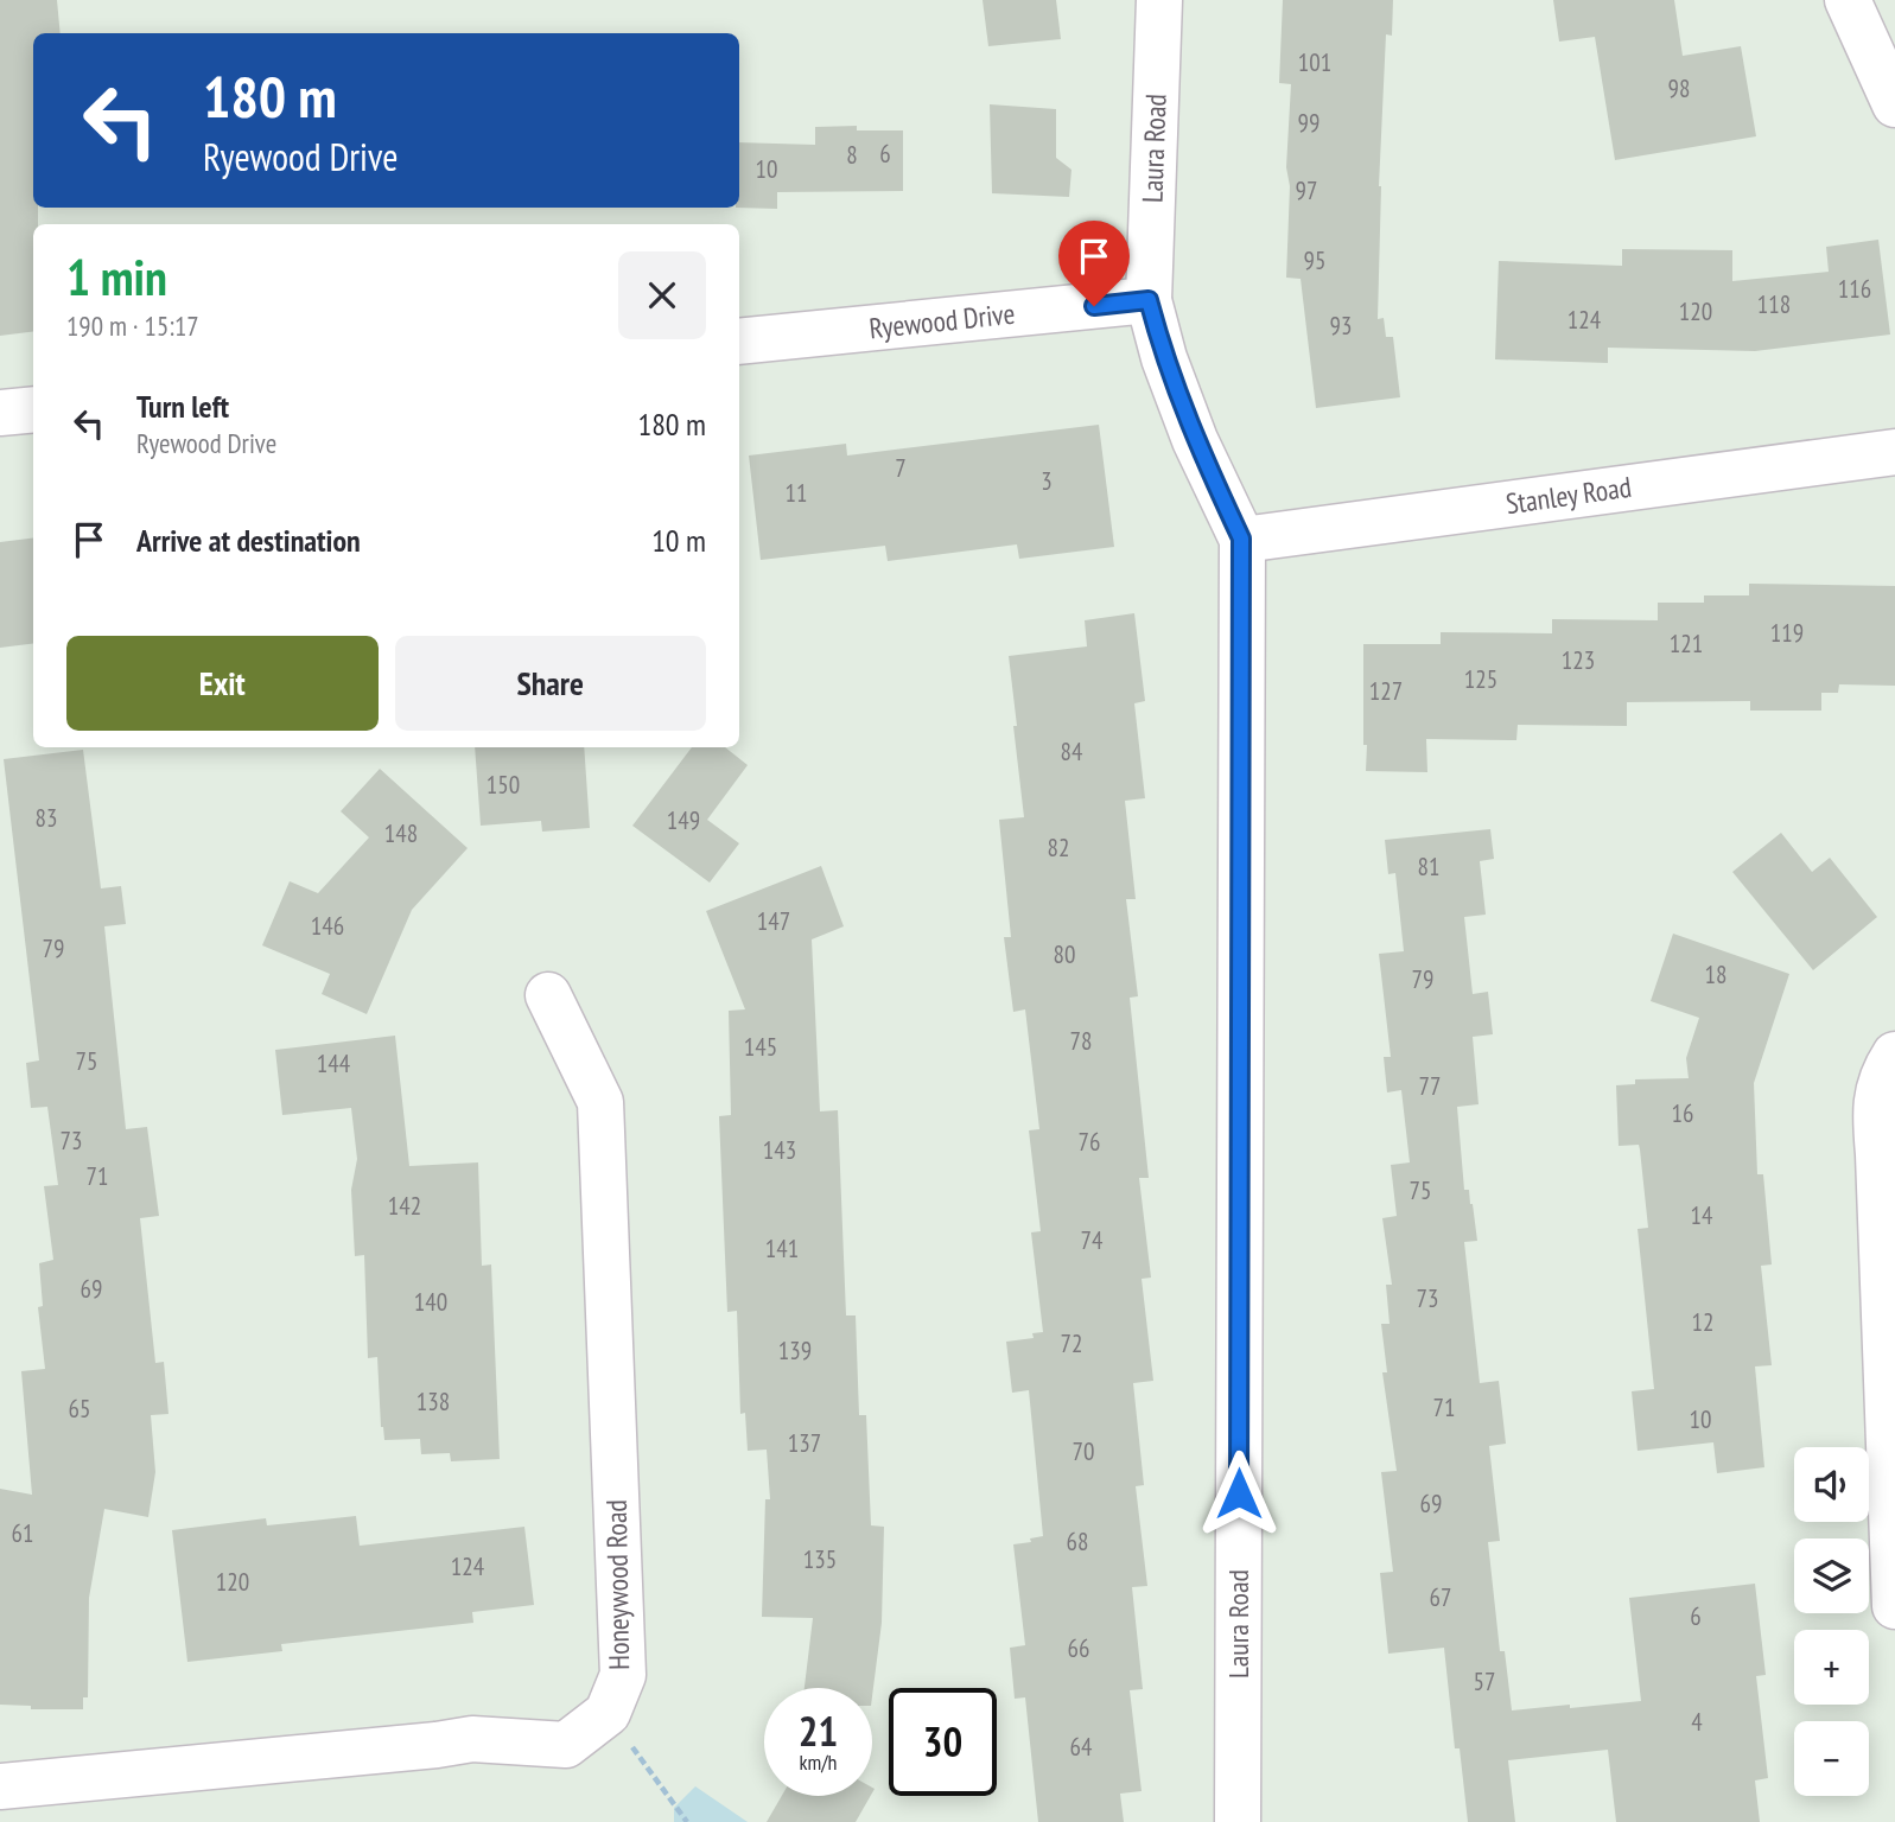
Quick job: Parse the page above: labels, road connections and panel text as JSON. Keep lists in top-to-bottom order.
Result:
{
  "streets": {
    "street": [
      "Laura Road",
      "Ryewood Drive",
      "Stanley Road",
      "Honeywood Road"
    ]
  },
  "crossings": [
    ["Laura Road", "Ryewood Drive"],
    ["Laura Road", "Stanley Road"]
  ],
  "house_numbers": [
    "101",
    "98",
    "99",
    "6",
    "8",
    "10",
    "97",
    "95",
    "116",
    "118",
    "120",
    "124",
    "93",
    "7",
    "3",
    "11",
    "119",
    "121",
    "123",
    "125",
    "127",
    "84",
    "150",
    "83",
    "149",
    "148",
    "82",
    "81",
    "147",
    "146",
    "79",
    "80",
    "18",
    "79",
    "78",
    "145",
    "75",
    "144",
    "77",
    "16",
    "73",
    "76",
    "143",
    "71",
    "75",
    "142",
    "14",
    "74",
    "141",
    "69",
    "73",
    "140",
    "12",
    "72",
    "139",
    "138",
    "71",
    "65",
    "10",
    "137",
    "70",
    "69",
    "61",
    "68",
    "135",
    "124",
    "120",
    "67",
    "6",
    "66",
    "57",
    "4",
    "64"
  ],
  "page": {
    "turn": ["180 m", "Ryewood Drive"],
    "heading": ["1 min", "190 m · 15:17"],
    "list": [
      {
        "name": "Turn left",
        "note": "Ryewood Drive",
        "value": "180 m"
      },
      {
        "name": "Arrive at destination",
        "value": "10 m"
      }
    ],
    "buttons": ["Exit", "Share"],
    "map_buttons": ["+", "−"],
    "speed": "21 km/h",
    "limit": "30"
  }
}
